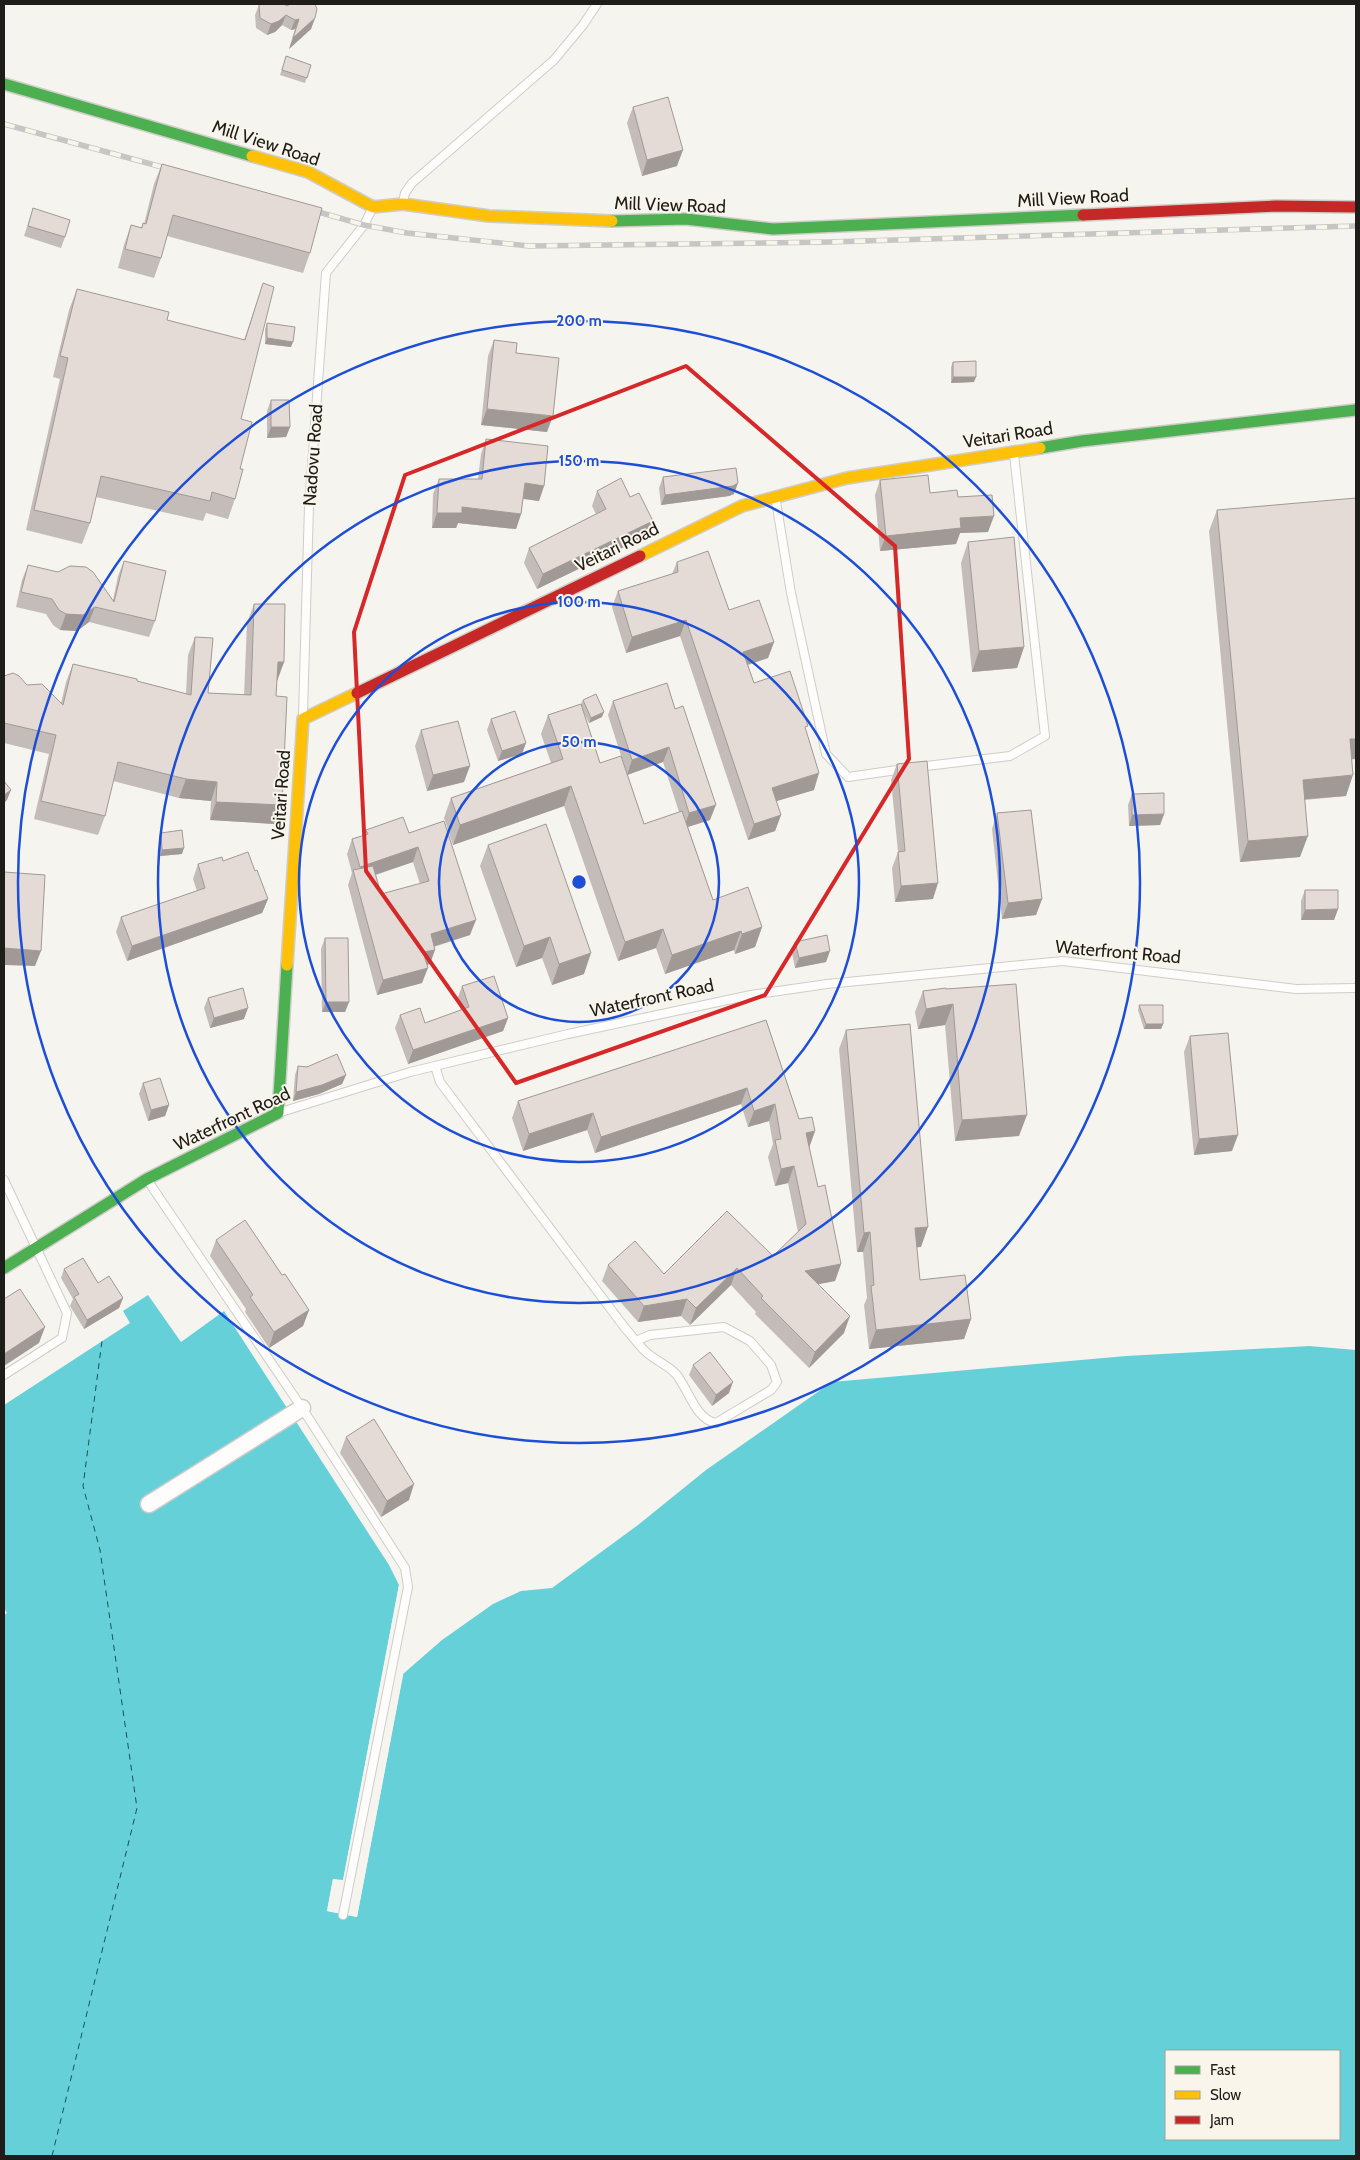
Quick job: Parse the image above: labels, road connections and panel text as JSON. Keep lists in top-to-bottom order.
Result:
{
  "streets": {
    "main road": ["Mill View Road", "Veitari Road", "Waterfront Road"],
    "lane": ["Nadovu Road"]
  },
  "crossings": [
    ["Mill View Road", "Nadovu Road"],
    ["Veitari Road", "Nadovu Road"],
    ["Veitari Road", "Waterfront Road"]
  ],
  "legend": ["Fast", "Slow", "Jam"],
  "rings": [
    "200 m",
    "150 m",
    "100 m",
    "50 m"
  ]
}
